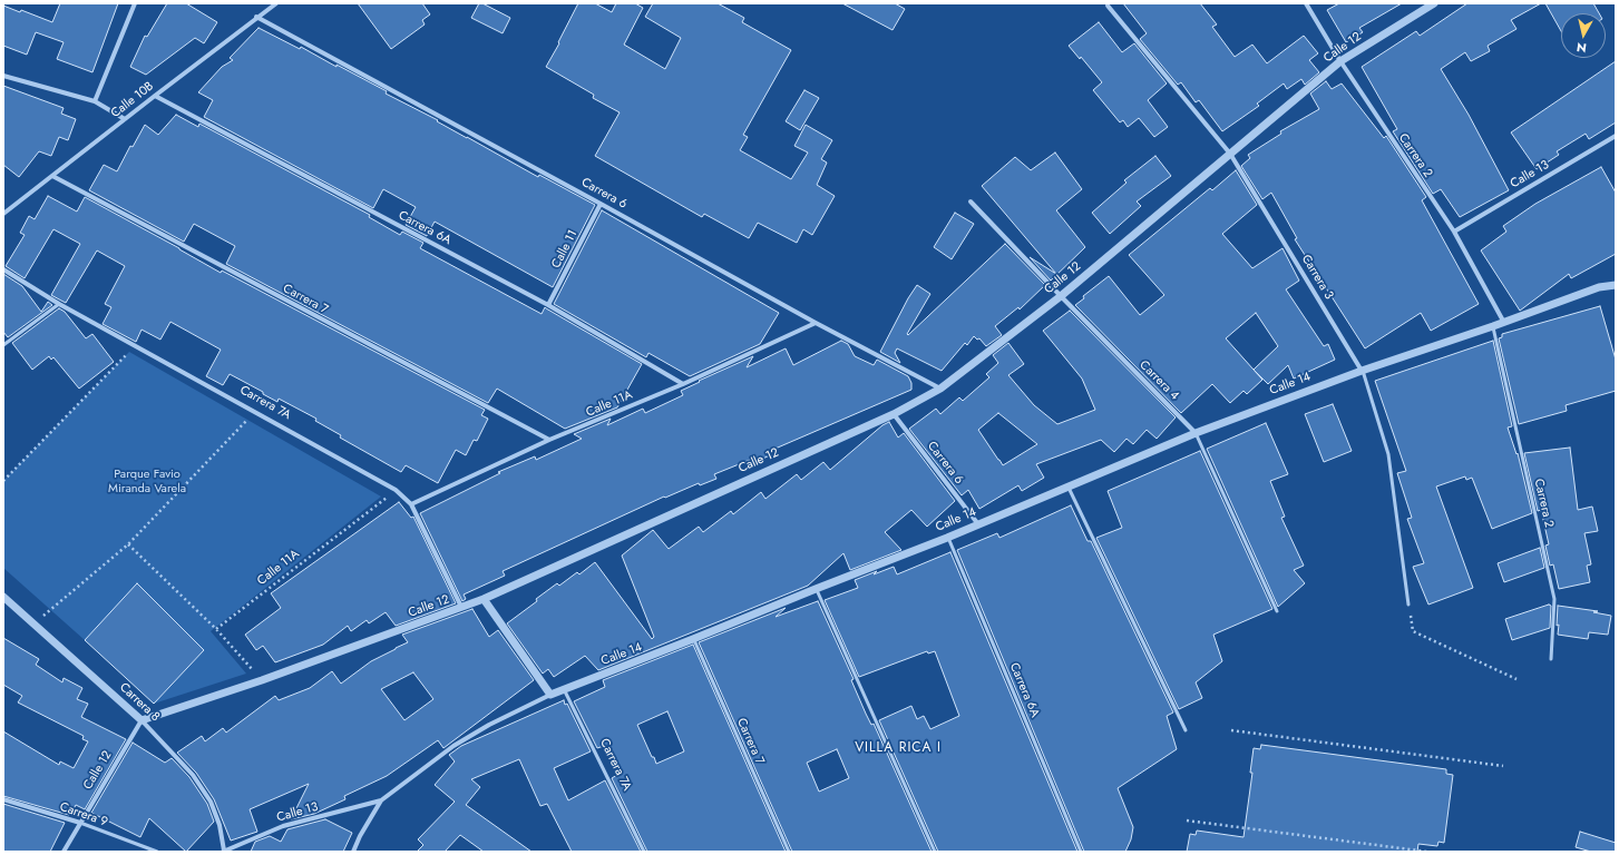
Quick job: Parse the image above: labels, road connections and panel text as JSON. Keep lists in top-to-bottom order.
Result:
{
  "streets": {
    "street": [
      "Calle 12",
      "Calle 10B",
      "Carrera 2",
      "Calle 13",
      "Carrera 6",
      "Carrera 6A",
      "Calle 11",
      "Carrera 3",
      "Carrera 7",
      "Carrera 4",
      "Calle 14",
      "Carrera 7A",
      "Calle 11A",
      "Carrera 8",
      "Carrera 9"
    ]
  },
  "crossings": [
    ["Calle 12", "Carrera 2"],
    ["Calle 12", "Carrera 6"],
    ["Calle 12", "Carrera 3"],
    ["Calle 12", "Carrera 4"],
    ["Calle 12", "Carrera 7A"],
    ["Calle 12", "Carrera 8"],
    ["Calle 12", "Carrera 9"],
    ["Calle 10B", "Carrera 6"],
    ["Calle 10B", "Carrera 6A"],
    ["Calle 10B", "Carrera 7"],
    ["Carrera 2", "Calle 13"],
    ["Carrera 2", "Calle 14"],
    ["Calle 13", "Calle 14"],
    ["Calle 13", "Carrera 8"],
    ["Carrera 6", "Calle 11"],
    ["Carrera 6", "Calle 14"],
    ["Carrera 6", "Calle 11A"],
    ["Carrera 6A", "Calle 11"],
    ["Carrera 6A", "Calle 14"],
    ["Carrera 6A", "Calle 11A"],
    ["Carrera 3", "Calle 14"],
    ["Carrera 7", "Calle 14"],
    ["Carrera 7", "Calle 11A"],
    ["Carrera 4", "Calle 14"],
    ["Calle 14", "Carrera 7A"],
    ["Carrera 7A", "Calle 11A"]
  ],
  "districts": ["VILLA RICA I"],
  "parks": ["Parque Favio Miranda Varela"],
  "north": "bottom"
}
